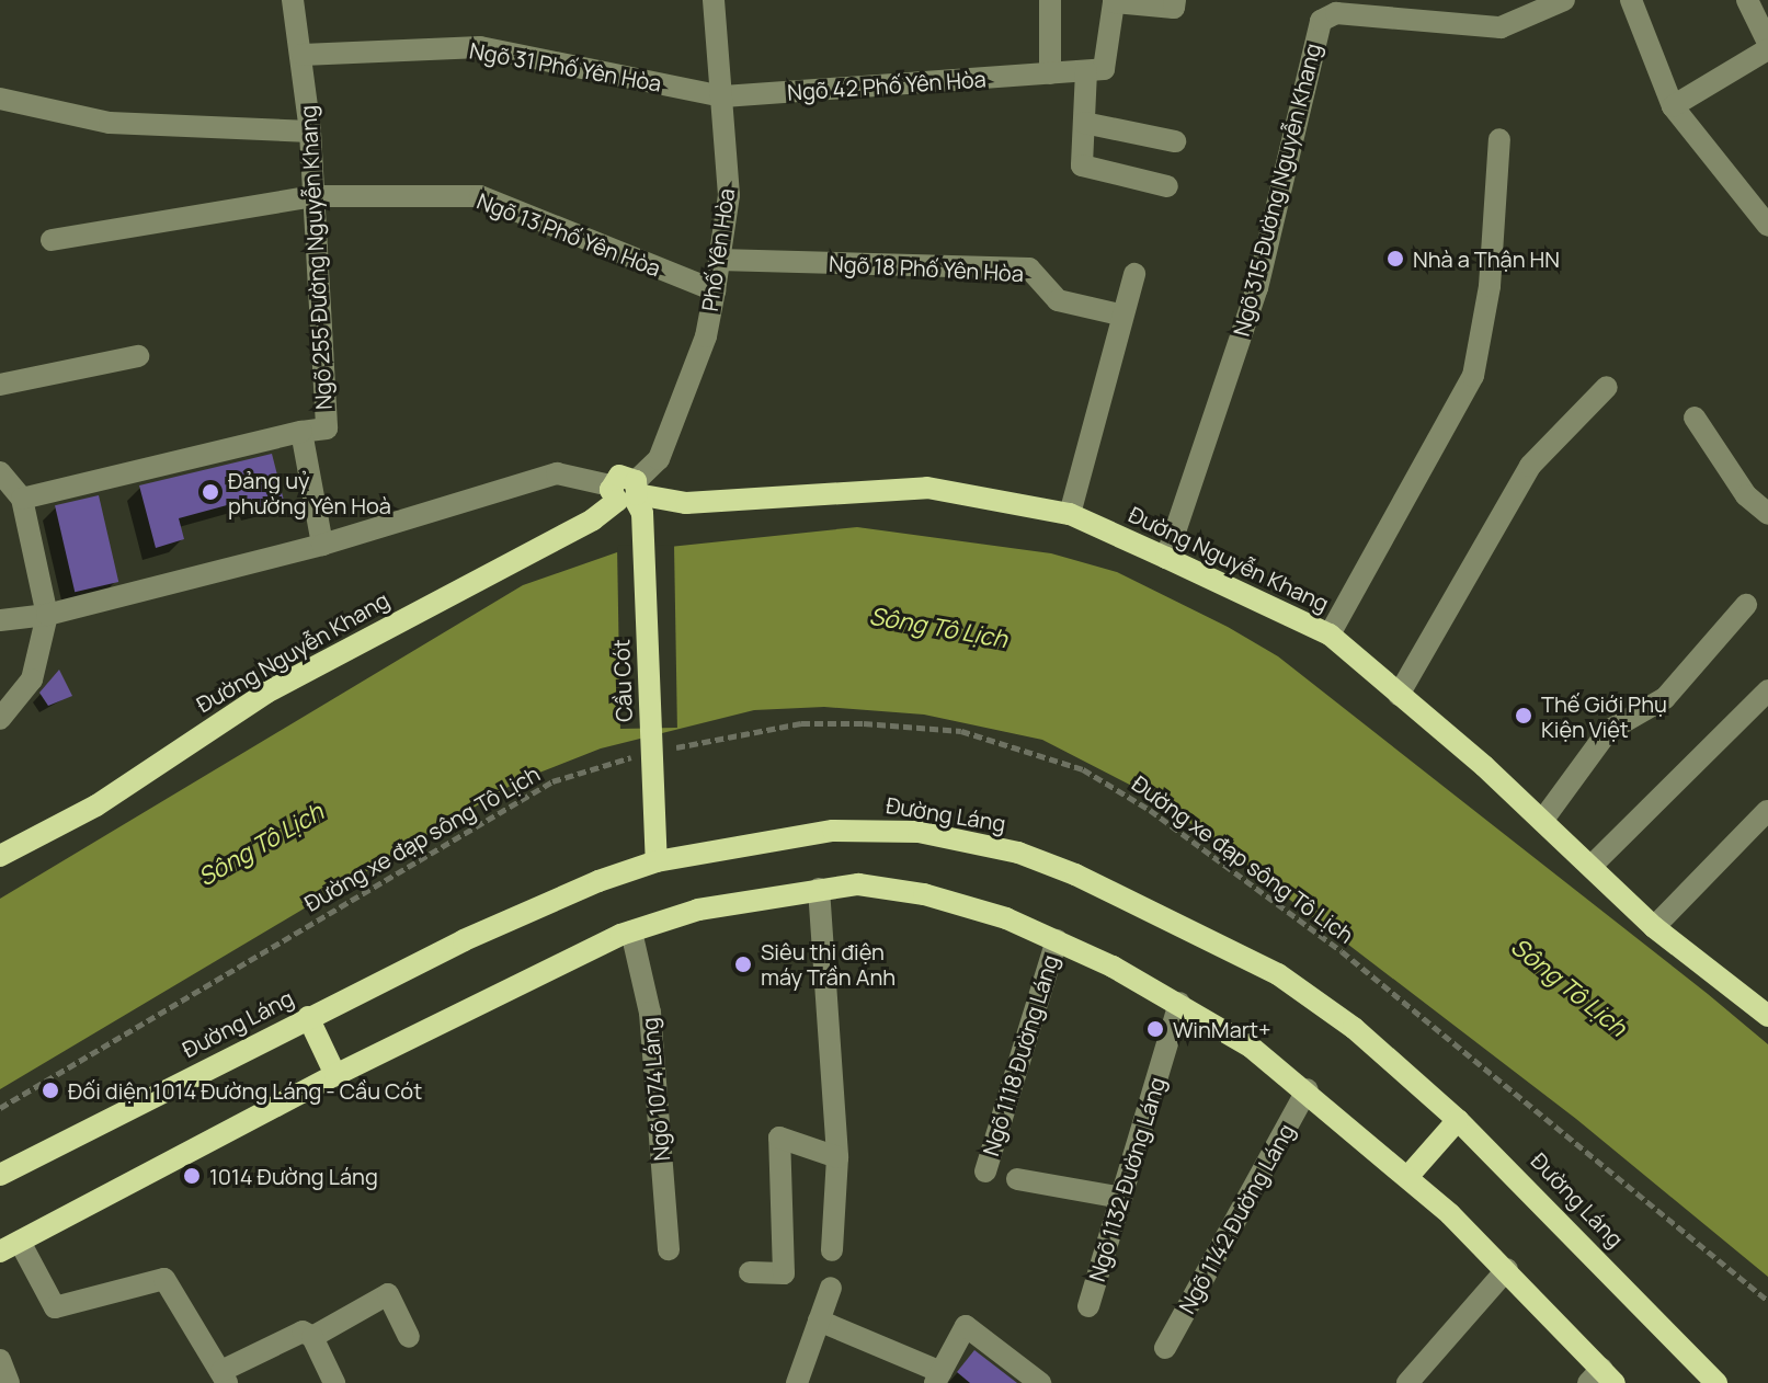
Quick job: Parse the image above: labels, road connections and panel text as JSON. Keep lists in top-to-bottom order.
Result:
{
  "streets": {
    "main road": ["Đường Nguyễn Khang", "Cầu Cót", "Đường Láng"],
    "street": [
      "Ngõ 31 Phố Yên Hòa",
      "Ngõ 42 Phố Yên Hòa",
      "Ngõ 315 Đường Nguyễn Khang",
      "Ngõ 13 Phố Yên Hòa",
      "Phố Yên Hòa",
      "Ngõ 255 Đường Nguyễn Khang",
      "Ngõ 18 Phố Yên Hòa",
      "Ngõ 1118 Đường Láng",
      "Ngõ 1074 Láng",
      "Ngõ 1132 Đường Láng",
      "Ngõ 1142 Đường Láng"
    ],
    "path": ["Đường xe đạp sông Tô Lịch"]
  },
  "crossings": [
    ["Ngõ 31 Phố Yên Hòa", "Ngõ 42 Phố Yên Hòa"],
    ["Ngõ 31 Phố Yên Hòa", "Phố Yên Hòa"],
    ["Ngõ 31 Phố Yên Hòa", "Ngõ 255 Đường Nguyễn Khang"],
    ["Ngõ 42 Phố Yên Hòa", "Phố Yên Hòa"],
    ["Ngõ 315 Đường Nguyễn Khang", "Đường Nguyễn Khang"],
    ["Ngõ 13 Phố Yên Hòa", "Phố Yên Hòa"],
    ["Ngõ 13 Phố Yên Hòa", "Ngõ 255 Đường Nguyễn Khang"],
    ["Phố Yên Hòa", "Ngõ 18 Phố Yên Hòa"],
    ["Phố Yên Hòa", "Đường Nguyễn Khang"],
    ["Phố Yên Hòa", "Cầu Cót"],
    ["Ngõ 255 Đường Nguyễn Khang", "Đường Nguyễn Khang"],
    ["Đường Nguyễn Khang", "Cầu Cót"],
    ["Cầu Cót", "Đường Láng"],
    ["Cầu Cót", "Đường xe đạp sông Tô Lịch"]
  ],
  "water": ["Sông Tô Lịch"],
  "places": [
    "Nhà a Thận HN",
    "Đảng uỷ phường Yên Hoà",
    "Thế Giới Phụ Kiện Việt",
    "Siêu thị điện máy Trần Anh",
    "WinMart+",
    "Đối diện 1014 Đường Láng - Cầu Cót",
    "1014 Đường Láng"
  ]
}
